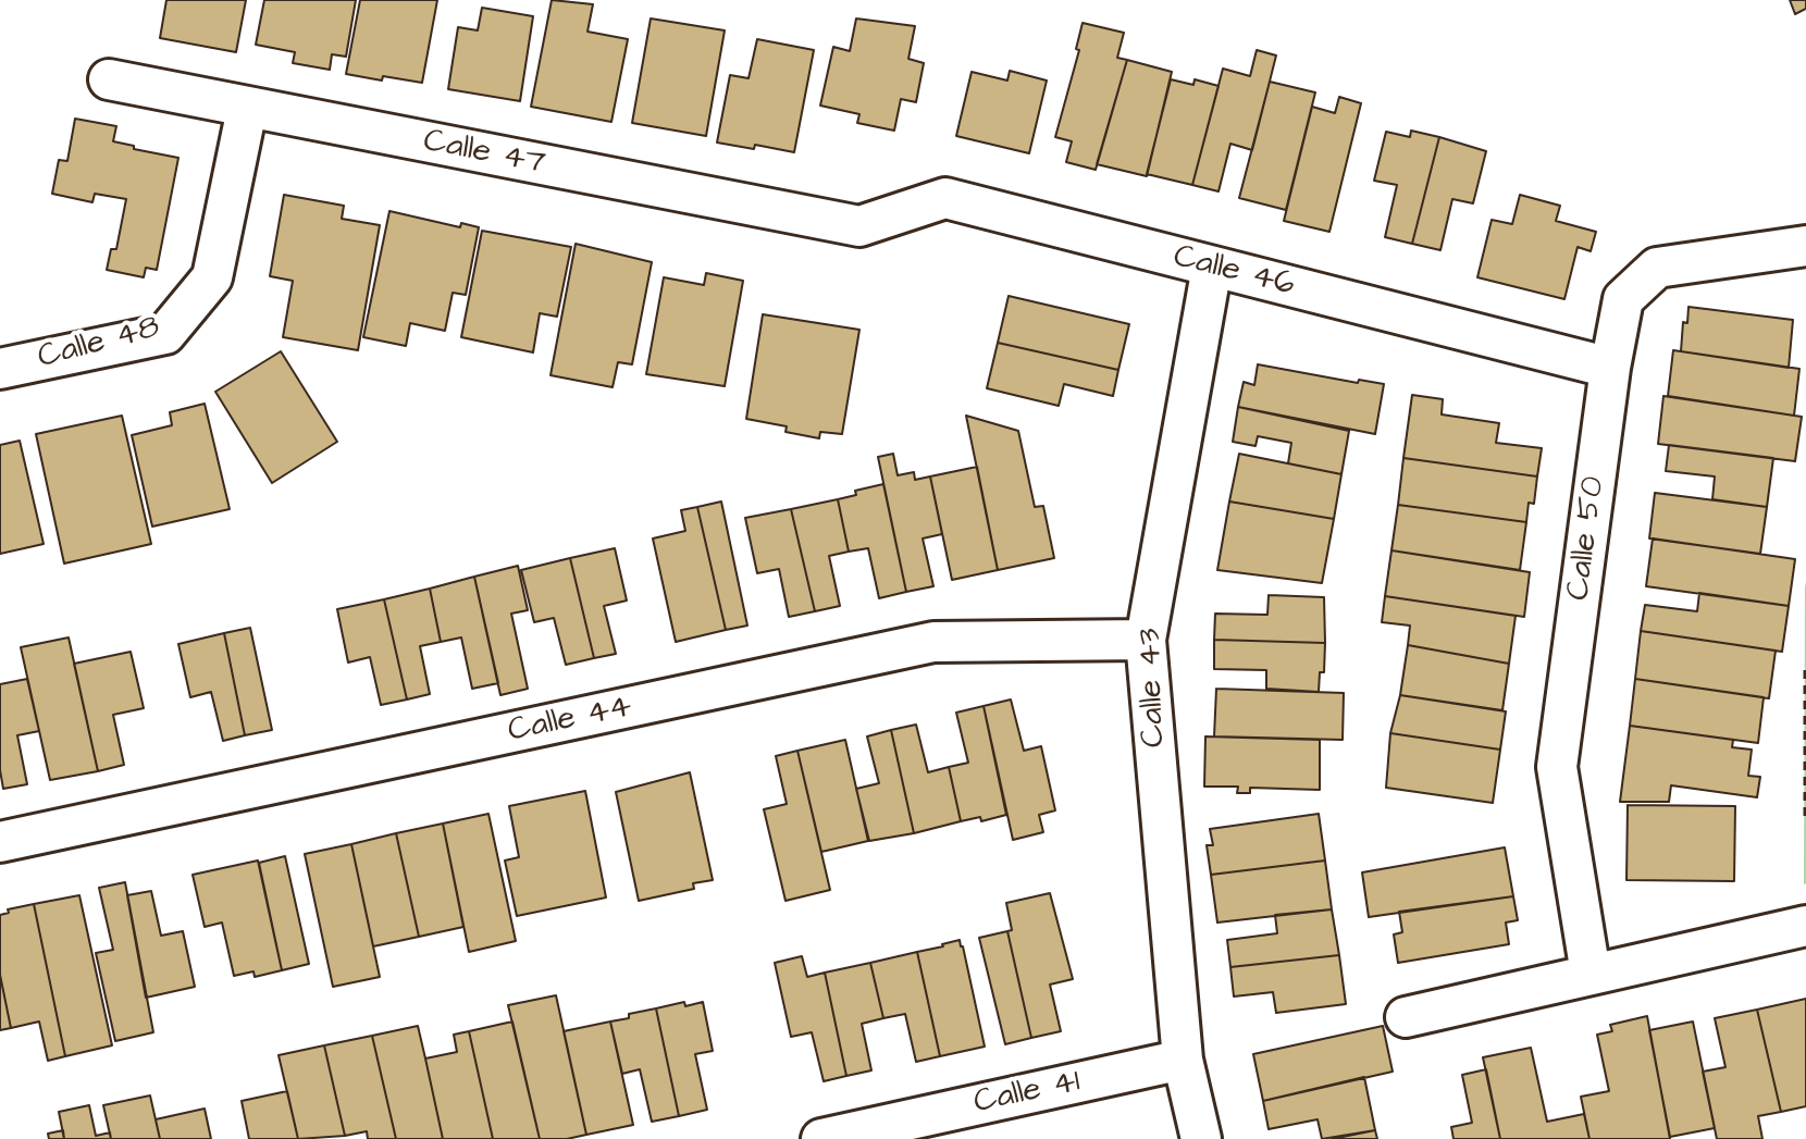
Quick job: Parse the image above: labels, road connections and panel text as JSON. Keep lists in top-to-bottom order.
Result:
{
  "streets": {
    "street": [
      "Calle 47",
      "Calle 46",
      "Calle 48",
      "Calle 50",
      "Calle 43",
      "Calle 44",
      "Calle 41"
    ]
  },
  "crossings": [
    ["Calle 47", "Calle 46"],
    ["Calle 47", "Calle 48"],
    ["Calle 46", "Calle 50"],
    ["Calle 46", "Calle 43"],
    ["Calle 43", "Calle 44"],
    ["Calle 43", "Calle 41"]
  ]
}
